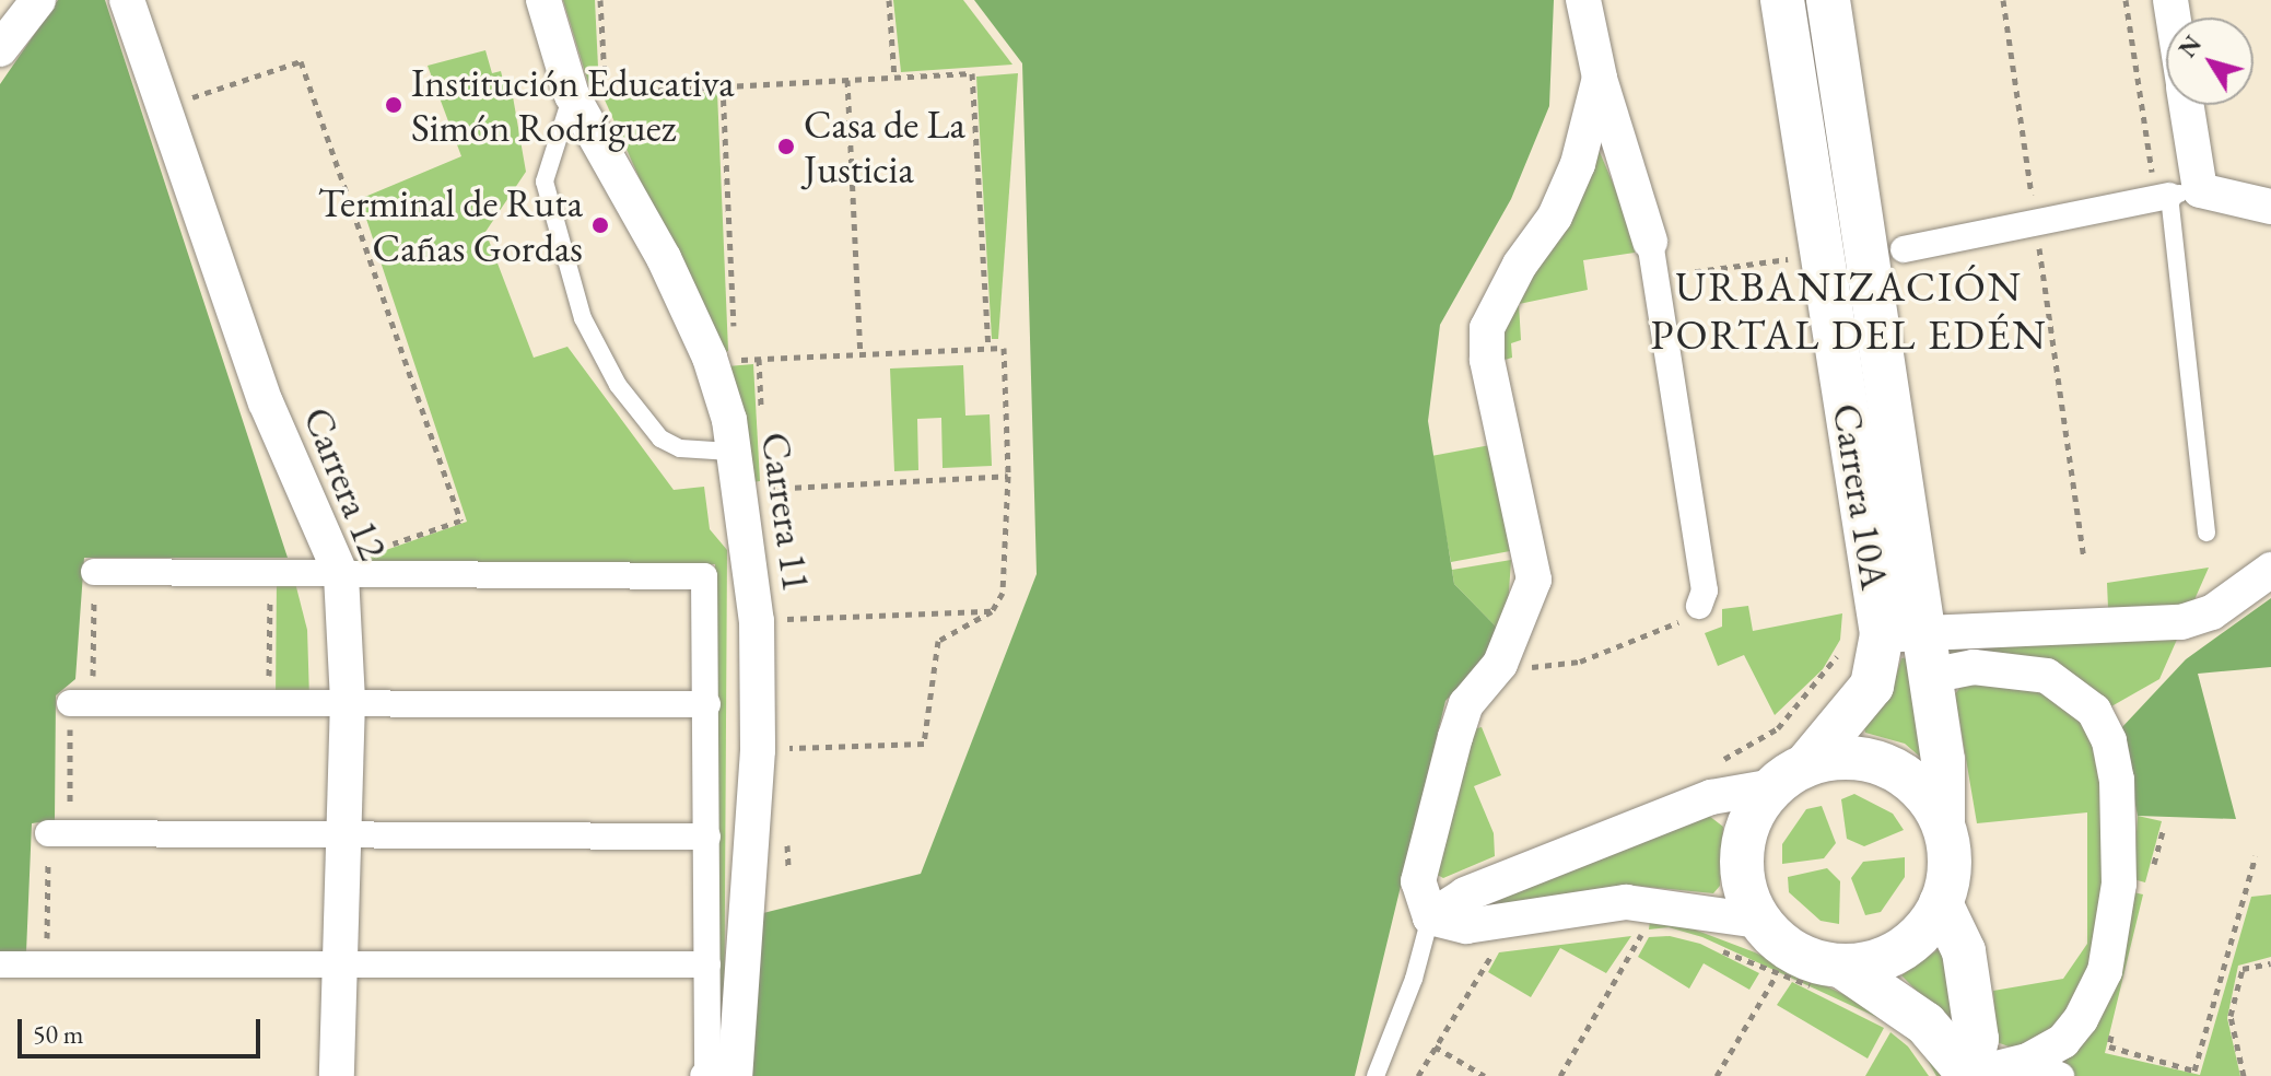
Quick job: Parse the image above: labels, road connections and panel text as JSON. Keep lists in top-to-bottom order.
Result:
{
  "streets": {
    "street": ["Carrera 12", "Carrera 10A", "Carrera 11"]
  },
  "districts": ["URBANIZACIÓN PORTAL DEL EDÉN"],
  "places": ["Institución Educativa Simón Rodríguez", "Casa de La Justicia", "Terminal de Ruta Cañas Gordas"],
  "scale_bar": "50 m",
  "north": "top left"
}
